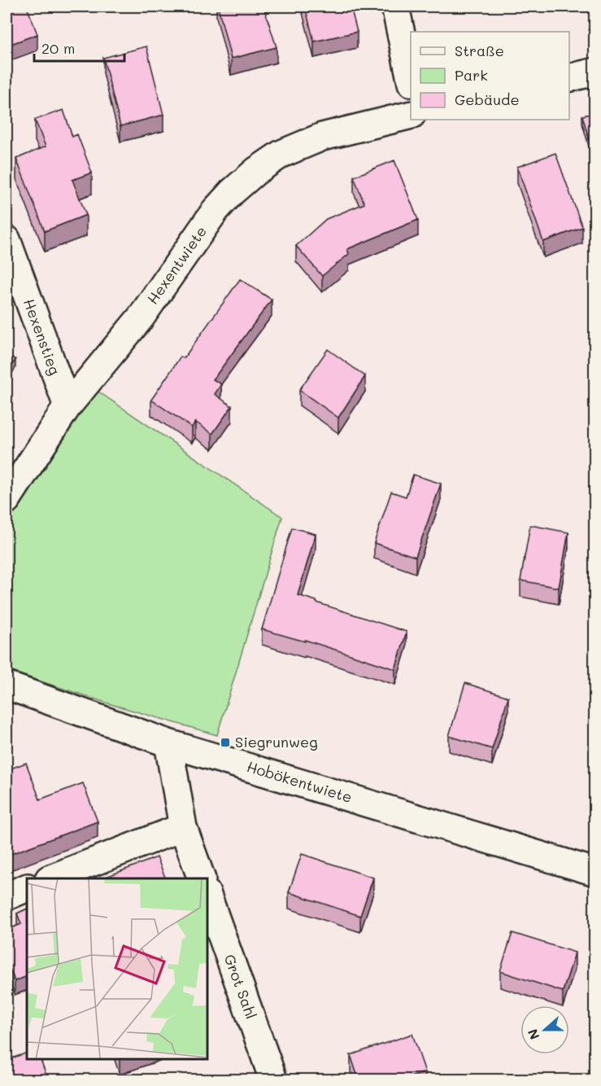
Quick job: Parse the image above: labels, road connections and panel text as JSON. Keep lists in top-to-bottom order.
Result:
{
  "streets": {
    "street": [
      "Hexentwiete",
      "Hexenstieg",
      "Hobökentwiete",
      "Grot Sahl"
    ]
  },
  "crossings": [
    ["Hexentwiete", "Hexenstieg"]
  ],
  "places": {
    "transit": ["Siegrunweg"]
  },
  "legend": ["Straße", "Park", "Gebäude"],
  "scale_bar": "20 m",
  "north": "left"
}
